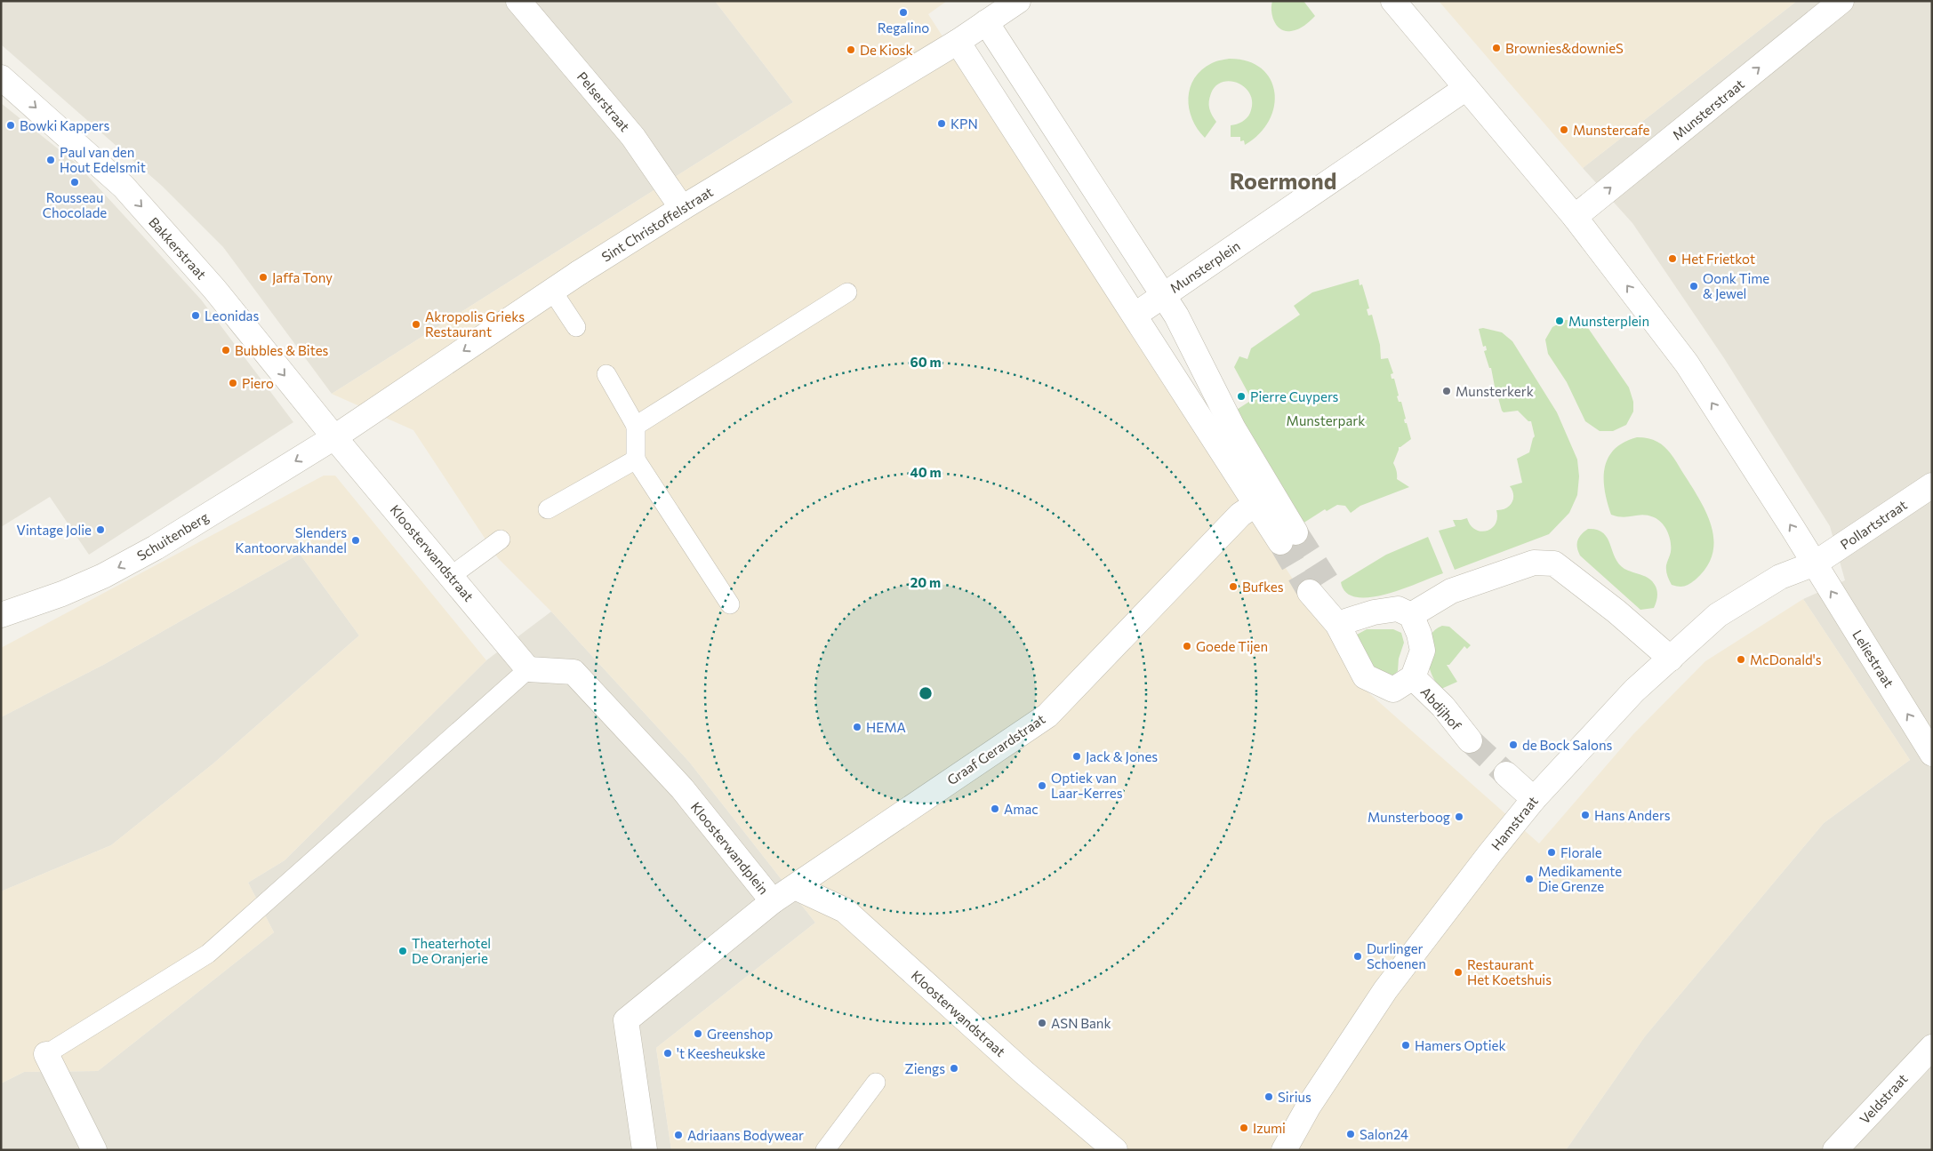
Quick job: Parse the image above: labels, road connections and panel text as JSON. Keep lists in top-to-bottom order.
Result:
{
  "streets": {
    "street": [
      "Pelserstraat",
      "Munsterstraat",
      "Sint Christoffelstraat",
      "Bakkerstraat",
      "Munsterplein",
      "Pollartstraat",
      "Schuitenberg",
      "Kloosterwandstraat",
      "Leliestraat",
      "Abdijhof",
      "Graaf Gerardstraat",
      "Hamstraat",
      "Kloosterwandplein",
      "Veldstraat"
    ]
  },
  "crossings": [
    ["Pelserstraat", "Sint Christoffelstraat"],
    ["Sint Christoffelstraat", "Bakkerstraat"],
    ["Sint Christoffelstraat", "Munsterplein"],
    ["Sint Christoffelstraat", "Schuitenberg"],
    ["Sint Christoffelstraat", "Kloosterwandstraat"],
    ["Bakkerstraat", "Schuitenberg"],
    ["Bakkerstraat", "Kloosterwandstraat"],
    ["Munsterplein", "Graaf Gerardstraat"],
    ["Pollartstraat", "Leliestraat"],
    ["Pollartstraat", "Hamstraat"],
    ["Schuitenberg", "Kloosterwandstraat"],
    ["Kloosterwandstraat", "Graaf Gerardstraat"],
    ["Kloosterwandstraat", "Kloosterwandplein"],
    ["Leliestraat", "Hamstraat"],
    ["Graaf Gerardstraat", "Kloosterwandplein"]
  ],
  "one_way": [
    "Munsterstraat",
    "Bakkerstraat",
    "Schuitenberg",
    "Leliestraat"
  ],
  "districts": ["Roermond"],
  "parks": ["Munsterpark"],
  "places": [
    "Regalino",
    "Brownies&downieS",
    "De Kiosk",
    "KPN",
    "Bowki Kappers",
    "Munstercafe",
    "Paul van den Hout Edelsmit",
    "Rousseau Chocolade",
    "Het Frietkot",
    "Jaffa Tony",
    "Oonk Time & Jewel",
    "Leonidas",
    "Munsterplein",
    "Akropolis Grieks Restaurant",
    "Bubbles & Bites",
    "Piero",
    "Munsterkerk",
    "Pierre Cuypers",
    "Vintage Jolie",
    "Slenders Kantoorvakhandel",
    "Bufkes",
    "Goede Tijen",
    "McDonald's",
    "HEMA",
    "de Bock Salons",
    "Jack & Jones",
    "Optiek van Laar-Kerres",
    "Amac",
    "Hans Anders",
    "Munsterboog",
    "Florale",
    "Medikamente Die Grenze",
    "Theaterhotel De Oranjerie",
    "Durlinger Schoenen",
    "Restaurant Het Koetshuis",
    "ASN Bank",
    "Greenshop",
    "Hamers Optiek",
    "'t Keesheukske",
    "Ziengs",
    "Sirius",
    "Izumi",
    "Salon24",
    "Adriaans Bodywear"
  ],
  "rings": ["60 m", "40 m", "20 m"]
}
